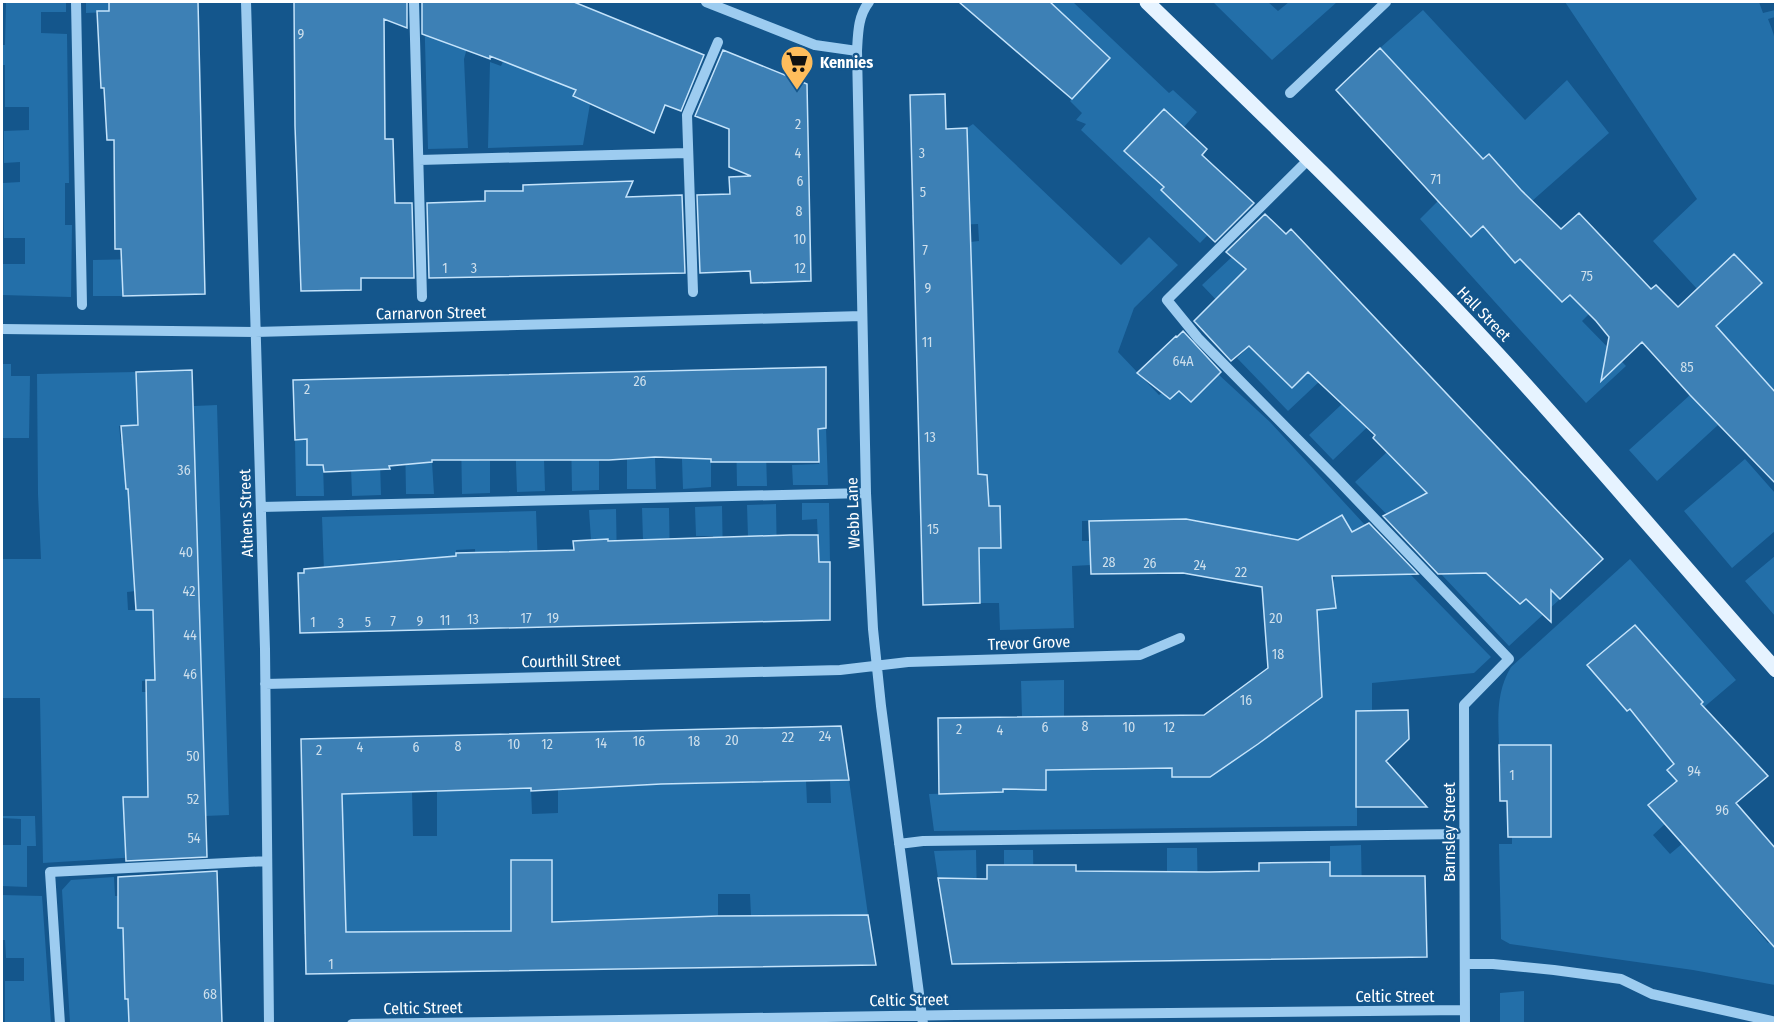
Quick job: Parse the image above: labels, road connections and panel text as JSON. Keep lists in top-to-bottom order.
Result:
{
  "streets": {
    "main road": ["Hall Street"],
    "street": [
      "Carnarvon Street",
      "Athens Street",
      "Webb Lane",
      "Trevor Grove",
      "Courthill Street",
      "Barnsley Street",
      "Celtic Street"
    ]
  },
  "crossings": [
    ["Carnarvon Street", "Athens Street"],
    ["Carnarvon Street", "Webb Lane"],
    ["Hall Street", "Barnsley Street"],
    ["Athens Street", "Courthill Street"],
    ["Webb Lane", "Trevor Grove"],
    ["Webb Lane", "Courthill Street"],
    ["Webb Lane", "Celtic Street"],
    ["Trevor Grove", "Courthill Street"],
    ["Barnsley Street", "Celtic Street"]
  ],
  "places": {
    "supermarket": ["Kennies"]
  },
  "house_numbers": [
    "9",
    "2",
    "4",
    "3",
    "71",
    "6",
    "5",
    "8",
    "10",
    "7",
    "1",
    "3",
    "12",
    "75",
    "9",
    "11",
    "64A",
    "85",
    "26",
    "2",
    "13",
    "36",
    "15",
    "40",
    "28",
    "26",
    "24",
    "22",
    "42",
    "17",
    "19",
    "20",
    "13",
    "11",
    "7",
    "9",
    "1",
    "5",
    "3",
    "44",
    "18",
    "46",
    "16",
    "8",
    "6",
    "10",
    "12",
    "2",
    "4",
    "24",
    "22",
    "20",
    "16",
    "18",
    "14",
    "10",
    "12",
    "8",
    "4",
    "6",
    "2",
    "50",
    "94",
    "1",
    "52",
    "96",
    "54",
    "1",
    "68"
  ]
}
